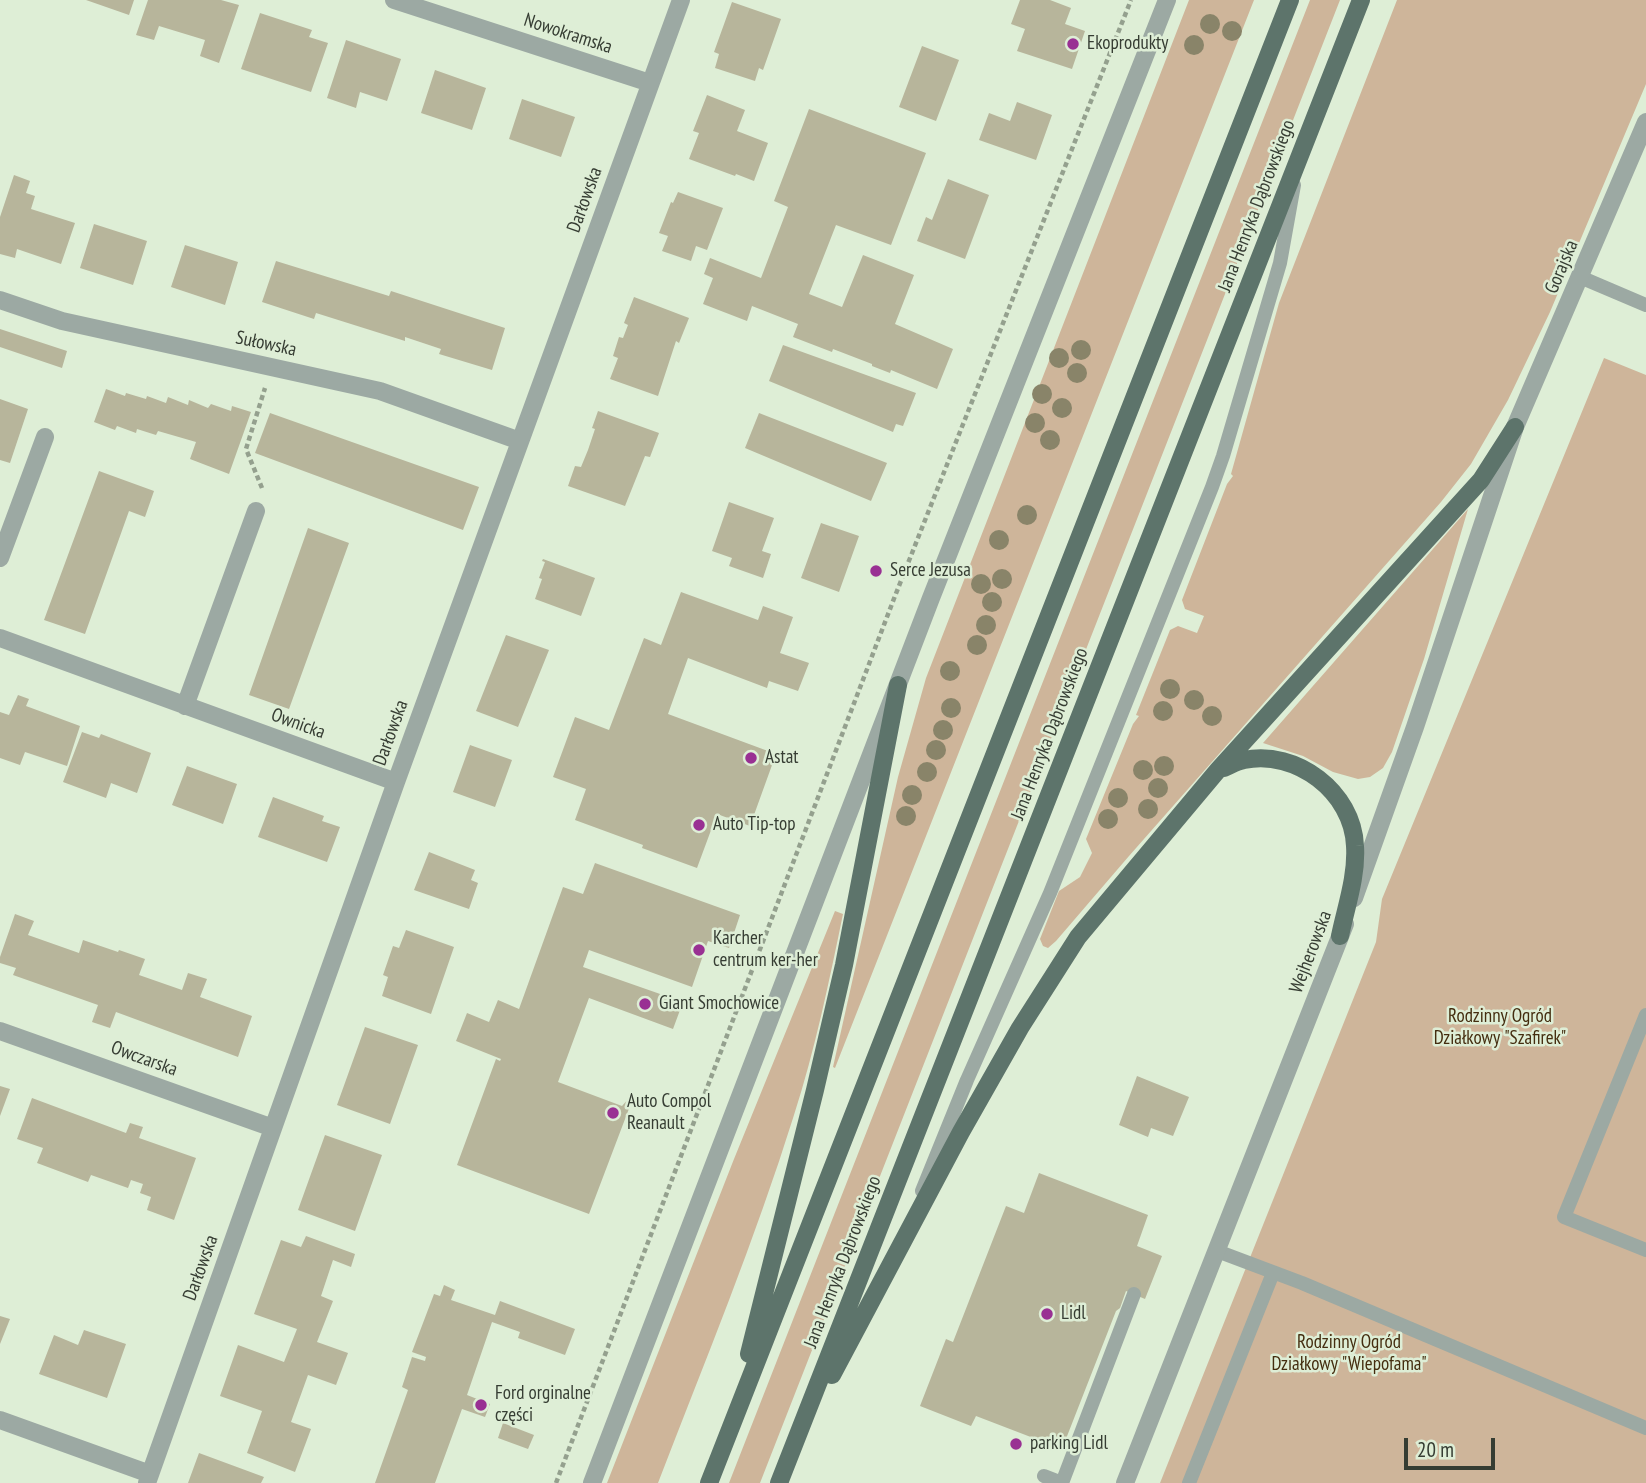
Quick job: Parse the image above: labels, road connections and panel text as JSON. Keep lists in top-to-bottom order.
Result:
{
  "streets": {
    "main road": ["Jana Henryka Dąbrowskiego"],
    "street": [
      "Nowokramska",
      "Darłowska",
      "Gorajska",
      "Sułowska",
      "Ownicka",
      "Wejherowska",
      "Owczarska"
    ]
  },
  "crossings": [
    ["Nowokramska", "Darłowska"],
    ["Darłowska", "Sułowska"],
    ["Darłowska", "Ownicka"],
    ["Darłowska", "Owczarska"],
    ["Gorajska", "Wejherowska"]
  ],
  "parks": ["Rodzinny Ogród Działkowy \"Szafirek\"", "Rodzinny Ogród Działkowy \"Wiepofama\""],
  "places": [
    "Ekoprodukty",
    "Serce Jezusa",
    "Astat",
    "Auto Tip-top",
    "Karcher centrum ker-her",
    "Giant Smochowice",
    "Auto Compol Reanault",
    "Lidl",
    "Ford orginalne części",
    "parking Lidl"
  ],
  "scale_bar": "20 m"
}
